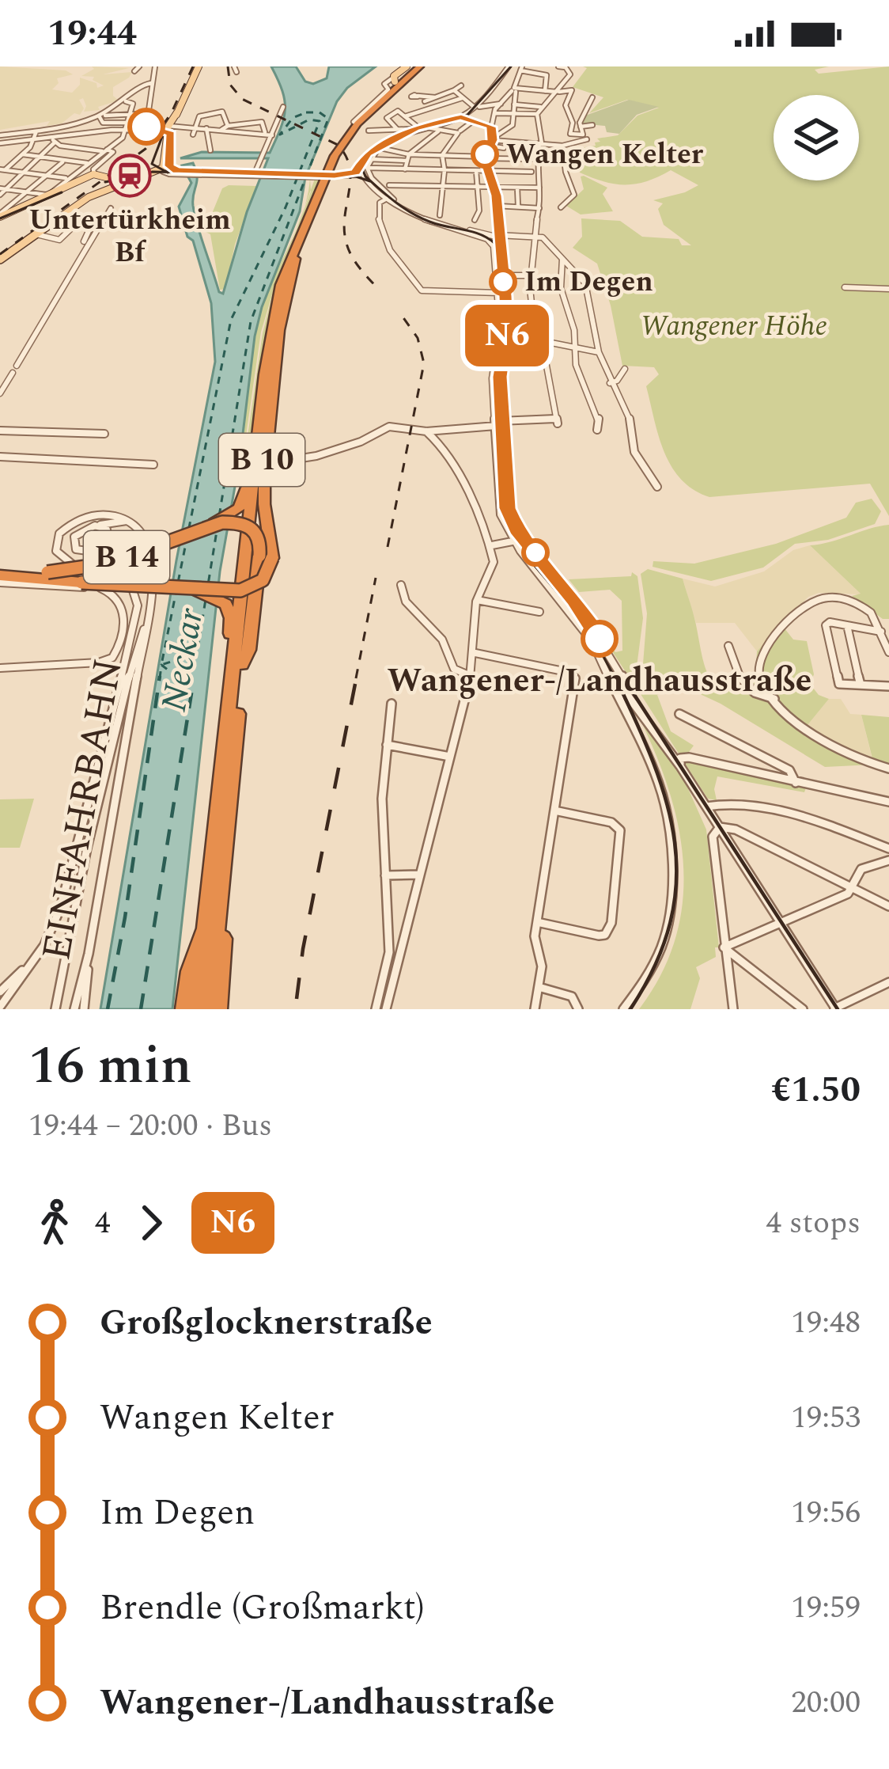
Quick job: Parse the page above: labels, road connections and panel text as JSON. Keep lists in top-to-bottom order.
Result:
{
  "streets": {
    "highway": ["B 10", "B 14"],
    "street": ["EINFAHRBAHN"]
  },
  "crossings": [
    ["B 10", "B 14"]
  ],
  "water": ["Neckar"],
  "parks": ["Wangener Höhe"],
  "places": {
    "other": ["Wangen Kelter", "Im Degen", "Wangener-/Landhausstraße"],
    "station": ["Untertürkheim Bf"]
  },
  "lines": ["bus line N6"],
  "page": {
    "status": "19:44",
    "on_map": "N6",
    "heading": ["16 min", "19:44 – 20:00 · Bus", "€1.50"],
    "legs": ["4", "N6", "4 stops"],
    "list": [
      {
        "name": "Großglocknerstraße",
        "value": "19:48"
      },
      {
        "name": "Wangen Kelter",
        "value": "19:53"
      },
      {
        "name": "Im Degen",
        "value": "19:56"
      },
      {
        "name": "Brendle (Großmarkt)",
        "value": "19:59"
      },
      {
        "name": "Wangener-/Landhausstraße",
        "value": "20:00"
      }
    ]
  }
}
